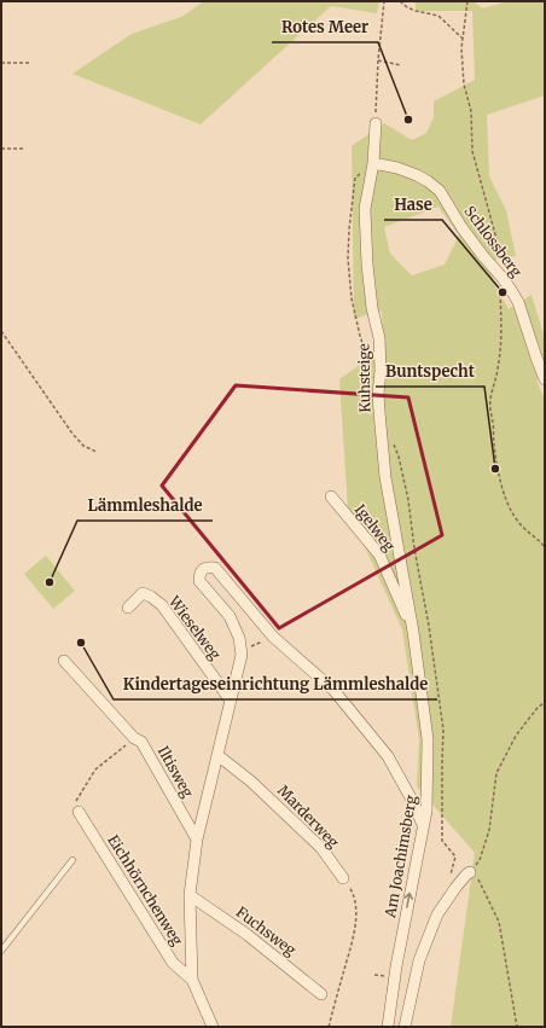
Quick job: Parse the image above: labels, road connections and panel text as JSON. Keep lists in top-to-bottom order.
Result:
{
  "streets": {
    "street": [
      "Schlossberg",
      "Kuhsteige",
      "Igelweg",
      "Wieselweg",
      "Iltisweg",
      "Marderweg",
      "Am Joachimsberg",
      "Eichhörnchenweg",
      "Fuchsweg"
    ]
  },
  "crossings": [
    ["Schlossberg", "Kuhsteige"],
    ["Kuhsteige", "Igelweg"],
    ["Kuhsteige", "Am Joachimsberg"],
    ["Igelweg", "Am Joachimsberg"]
  ],
  "places": [
    "Rotes Meer",
    "Hase",
    "Buntspecht",
    "Lämmleshalde",
    "Kindertageseinrichtung Lämmleshalde"
  ]
}
